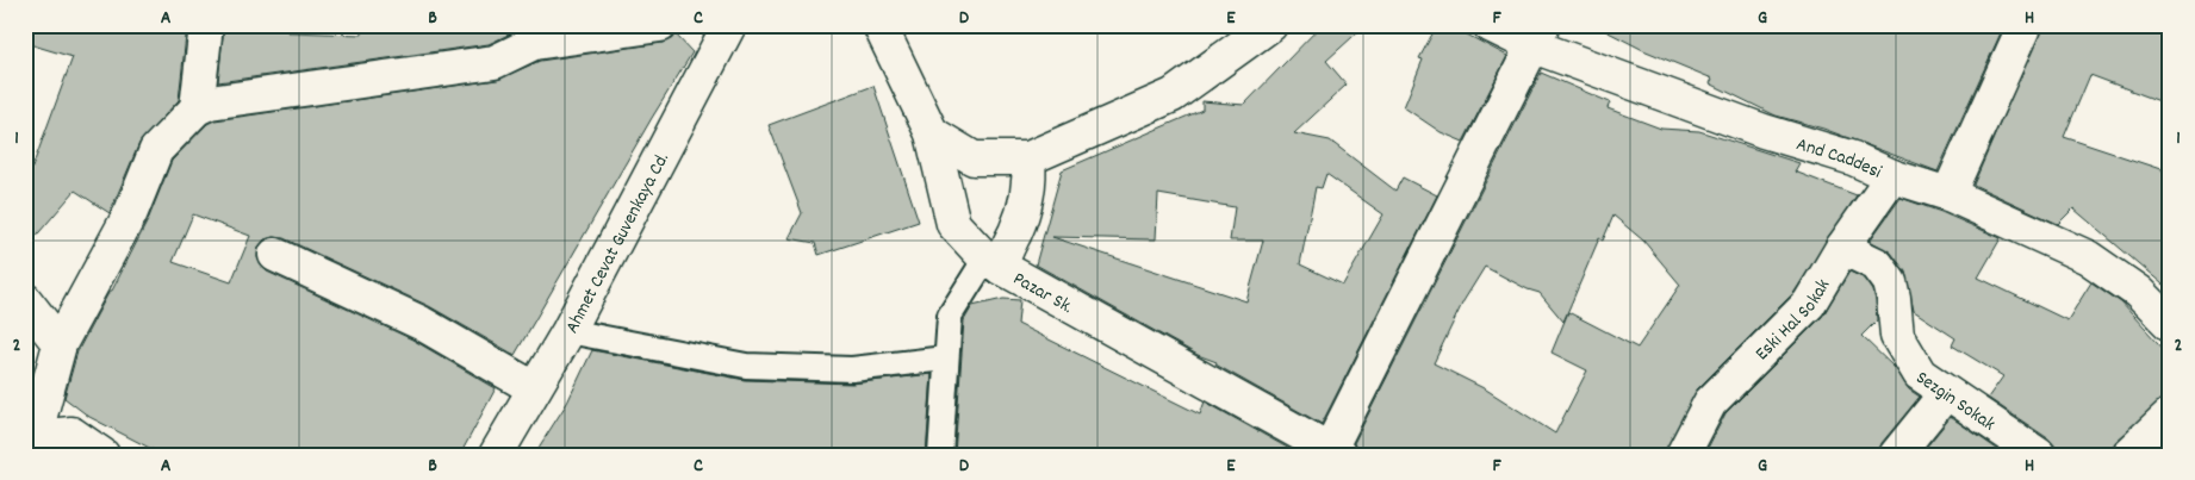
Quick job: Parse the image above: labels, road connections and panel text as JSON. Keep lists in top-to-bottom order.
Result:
{
  "streets": {
    "street": [
      "And Caddesi",
      "Ahmet Cevat Guvenkaya Cd.",
      "Pazar Sk.",
      "Eski Hal Sokak",
      "Sezgin Sokak"
    ]
  },
  "crossings": [
    ["And Caddesi", "Eski Hal Sokak"],
    ["Eski Hal Sokak", "Sezgin Sokak"]
  ],
  "grid": {
    "columns": [
      "A",
      "B",
      "C",
      "D",
      "E",
      "F",
      "G",
      "H"
    ],
    "rows": ["1", "2"]
  }
}
